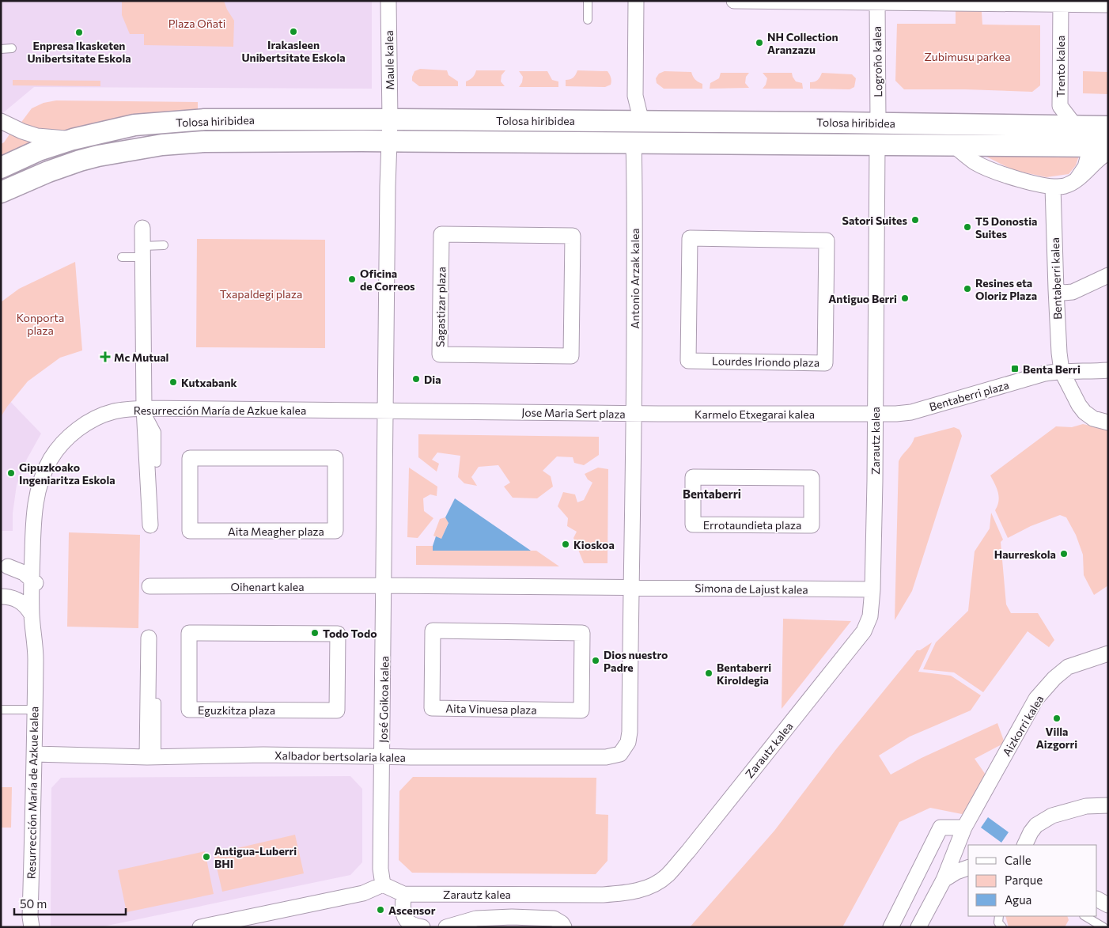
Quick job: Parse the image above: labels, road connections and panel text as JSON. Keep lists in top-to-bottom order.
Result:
{
  "streets": {
    "main road": ["Tolosa hiribidea"],
    "street": [
      "Maule kalea",
      "Logroño kalea",
      "Trento kalea",
      "Antonio Arzak kalea",
      "Bentaberri kalea",
      "Sagastizar plaza",
      "Lourdes Iriondo plaza",
      "Bentaberri plaza",
      "Resurrección María de Azkue kalea",
      "Jose Maria Sert plaza",
      "Karmelo Etxegarai kalea",
      "Zarautz kalea",
      "Errotaundieta plaza",
      "Aita Meagher plaza",
      "Oihenart kalea",
      "Simona de Lajust kalea",
      "José Goikoa kalea",
      "Aita Vinuesa plaza",
      "Eguzkitza plaza",
      "Aizkorri kalea",
      "Xalbador bertsolaria kalea"
    ]
  },
  "crossings": [
    ["Maule kalea", "Tolosa hiribidea"],
    ["Maule kalea", "Resurrección María de Azkue kalea"],
    ["Maule kalea", "Jose Maria Sert plaza"],
    ["Logroño kalea", "Tolosa hiribidea"],
    ["Trento kalea", "Tolosa hiribidea"],
    ["Tolosa hiribidea", "Antonio Arzak kalea"],
    ["Tolosa hiribidea", "Zarautz kalea"],
    ["Antonio Arzak kalea", "Jose Maria Sert plaza"],
    ["Antonio Arzak kalea", "Karmelo Etxegarai kalea"],
    ["Bentaberri kalea", "Bentaberri plaza"],
    ["Bentaberri plaza", "Karmelo Etxegarai kalea"],
    ["Bentaberri plaza", "Zarautz kalea"],
    ["Resurrección María de Azkue kalea", "Jose Maria Sert plaza"],
    ["Resurrección María de Azkue kalea", "Xalbador bertsolaria kalea"],
    ["Jose Maria Sert plaza", "Karmelo Etxegarai kalea"],
    ["Jose Maria Sert plaza", "Simona de Lajust kalea"],
    ["Jose Maria Sert plaza", "Xalbador bertsolaria kalea"],
    ["Karmelo Etxegarai kalea", "Zarautz kalea"],
    ["Zarautz kalea", "Simona de Lajust kalea"],
    ["Zarautz kalea", "José Goikoa kalea"],
    ["Oihenart kalea", "José Goikoa kalea"],
    ["José Goikoa kalea", "Xalbador bertsolaria kalea"]
  ],
  "districts": ["Bentaberri"],
  "parks": [
    "Plaza Oñati",
    "Zubimusu parkea",
    "Txapaldegi plaza",
    "Konporta plaza"
  ],
  "places": {
    "other": [
      "Irakasleen Unibertsitate Eskola",
      "Enpresa Ikasketen Unibertsitate Eskola",
      "NH Collection Aranzazu",
      "Satori Suites",
      "T5 Donostia Suites",
      "Oficina de Correos",
      "Resines eta Oloriz Plaza",
      "Antiguo Berri",
      "Dia",
      "Kutxabank",
      "Gipuzkoako Ingeniaritza Eskola",
      "Kioskoa",
      "Haurreskola",
      "Todo Todo",
      "Dios nuestro Padre",
      "Bentaberri Kiroldegia",
      "Villa Aizgorri",
      "Antigua-Luberri BHI",
      "Ascensor"
    ],
    "health": ["Mc Mutual"],
    "transit": ["Benta Berri"]
  },
  "legend": ["Calle", "Parque", "Agua"],
  "scale_bar": "50 m"
}
